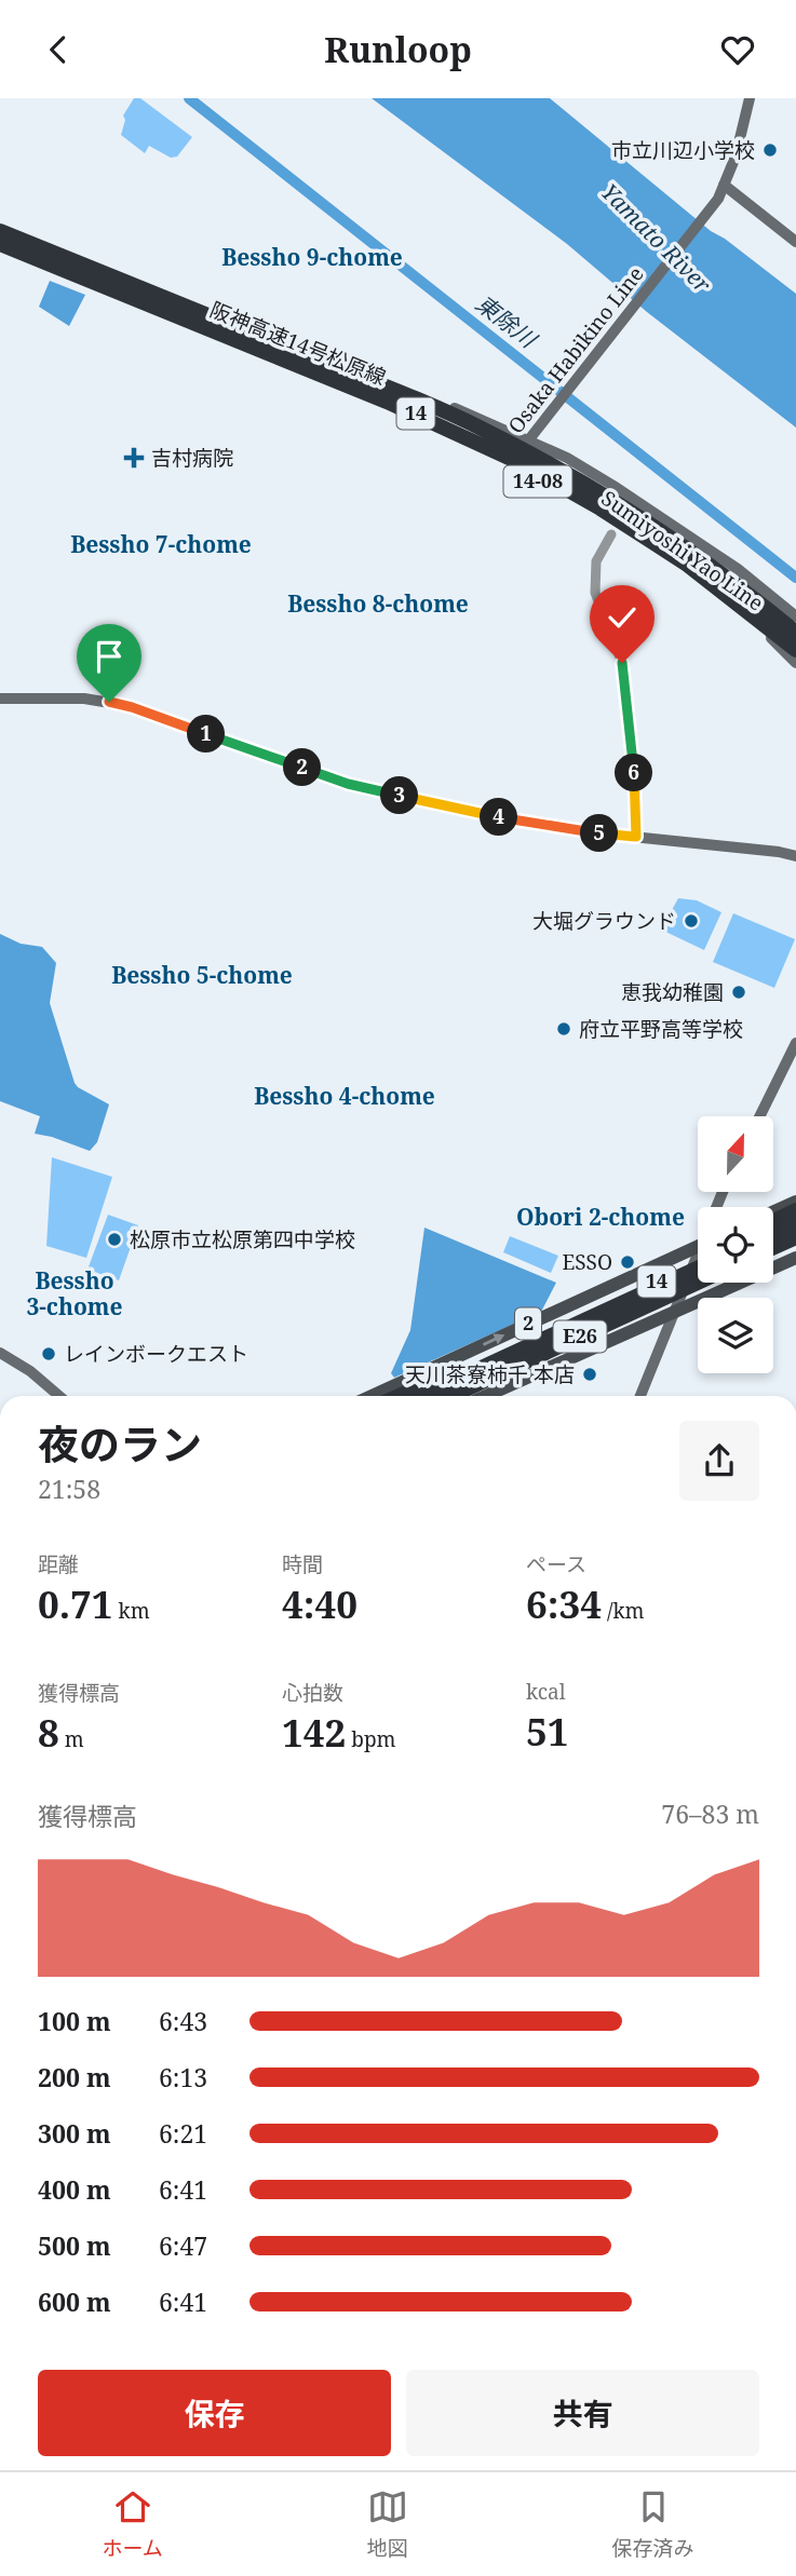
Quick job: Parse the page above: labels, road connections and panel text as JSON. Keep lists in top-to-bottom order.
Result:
{
  "streets": {
    "highway": [
      "阪神高速14号松原線",
      "14",
      "14-08",
      "E26"
    ],
    "main road": ["Osaka Habikino Line", "Sumiyoshi Yao Line", "2"]
  },
  "crossings": [
    ["阪神高速14号松原線", "14-08"],
    ["阪神高速14号松原線", "Sumiyoshi Yao Line"],
    ["Osaka Habikino Line", "Sumiyoshi Yao Line"],
    ["14", "E26"],
    ["14-08", "Sumiyoshi Yao Line"]
  ],
  "districts": [
    "Bessho 9-chome",
    "Bessho 7-chome",
    "Bessho 8-chome",
    "Bessho 5-chome",
    "Bessho 4-chome",
    "Obori 2-chome",
    "Bessho 3-chome"
  ],
  "water": ["Yamato River", "東除川"],
  "places": {
    "other": [
      "市立川辺小学校",
      "大堀グラウンド",
      "恵我幼稚園",
      "府立平野高等学校",
      "松原市立松原第四中学校",
      "ESSO",
      "レインボークエスト",
      "天川茶寮柿千 本店"
    ],
    "health": ["吉村病院"]
  },
  "north": "top",
  "page": {
    "header": "Runloop",
    "pins": [
      "1",
      "2",
      "6",
      "3",
      "4",
      "5"
    ],
    "heading": ["夜のラン", "21:58"],
    "stats": [
      ["距離", "0.71 km"],
      ["時間", "4:40"],
      ["ペース", "6:34 /km"],
      ["獲得標高", "8 m"],
      ["心拍数", "142 bpm"],
      ["kcal", "51"]
    ],
    "chart": ["獲得標高", "76–83 m"],
    "list": [
      {
        "name": "100 m",
        "note": "6:43"
      },
      {
        "name": "200 m",
        "note": "6:13"
      },
      {
        "name": "300 m",
        "note": "6:21"
      },
      {
        "name": "400 m",
        "note": "6:41"
      },
      {
        "name": "500 m",
        "note": "6:47"
      },
      {
        "name": "600 m",
        "note": "6:41"
      }
    ],
    "buttons": ["保存", "共有"],
    "tabs": ["ホーム", "地図", "保存済み"]
  }
}
